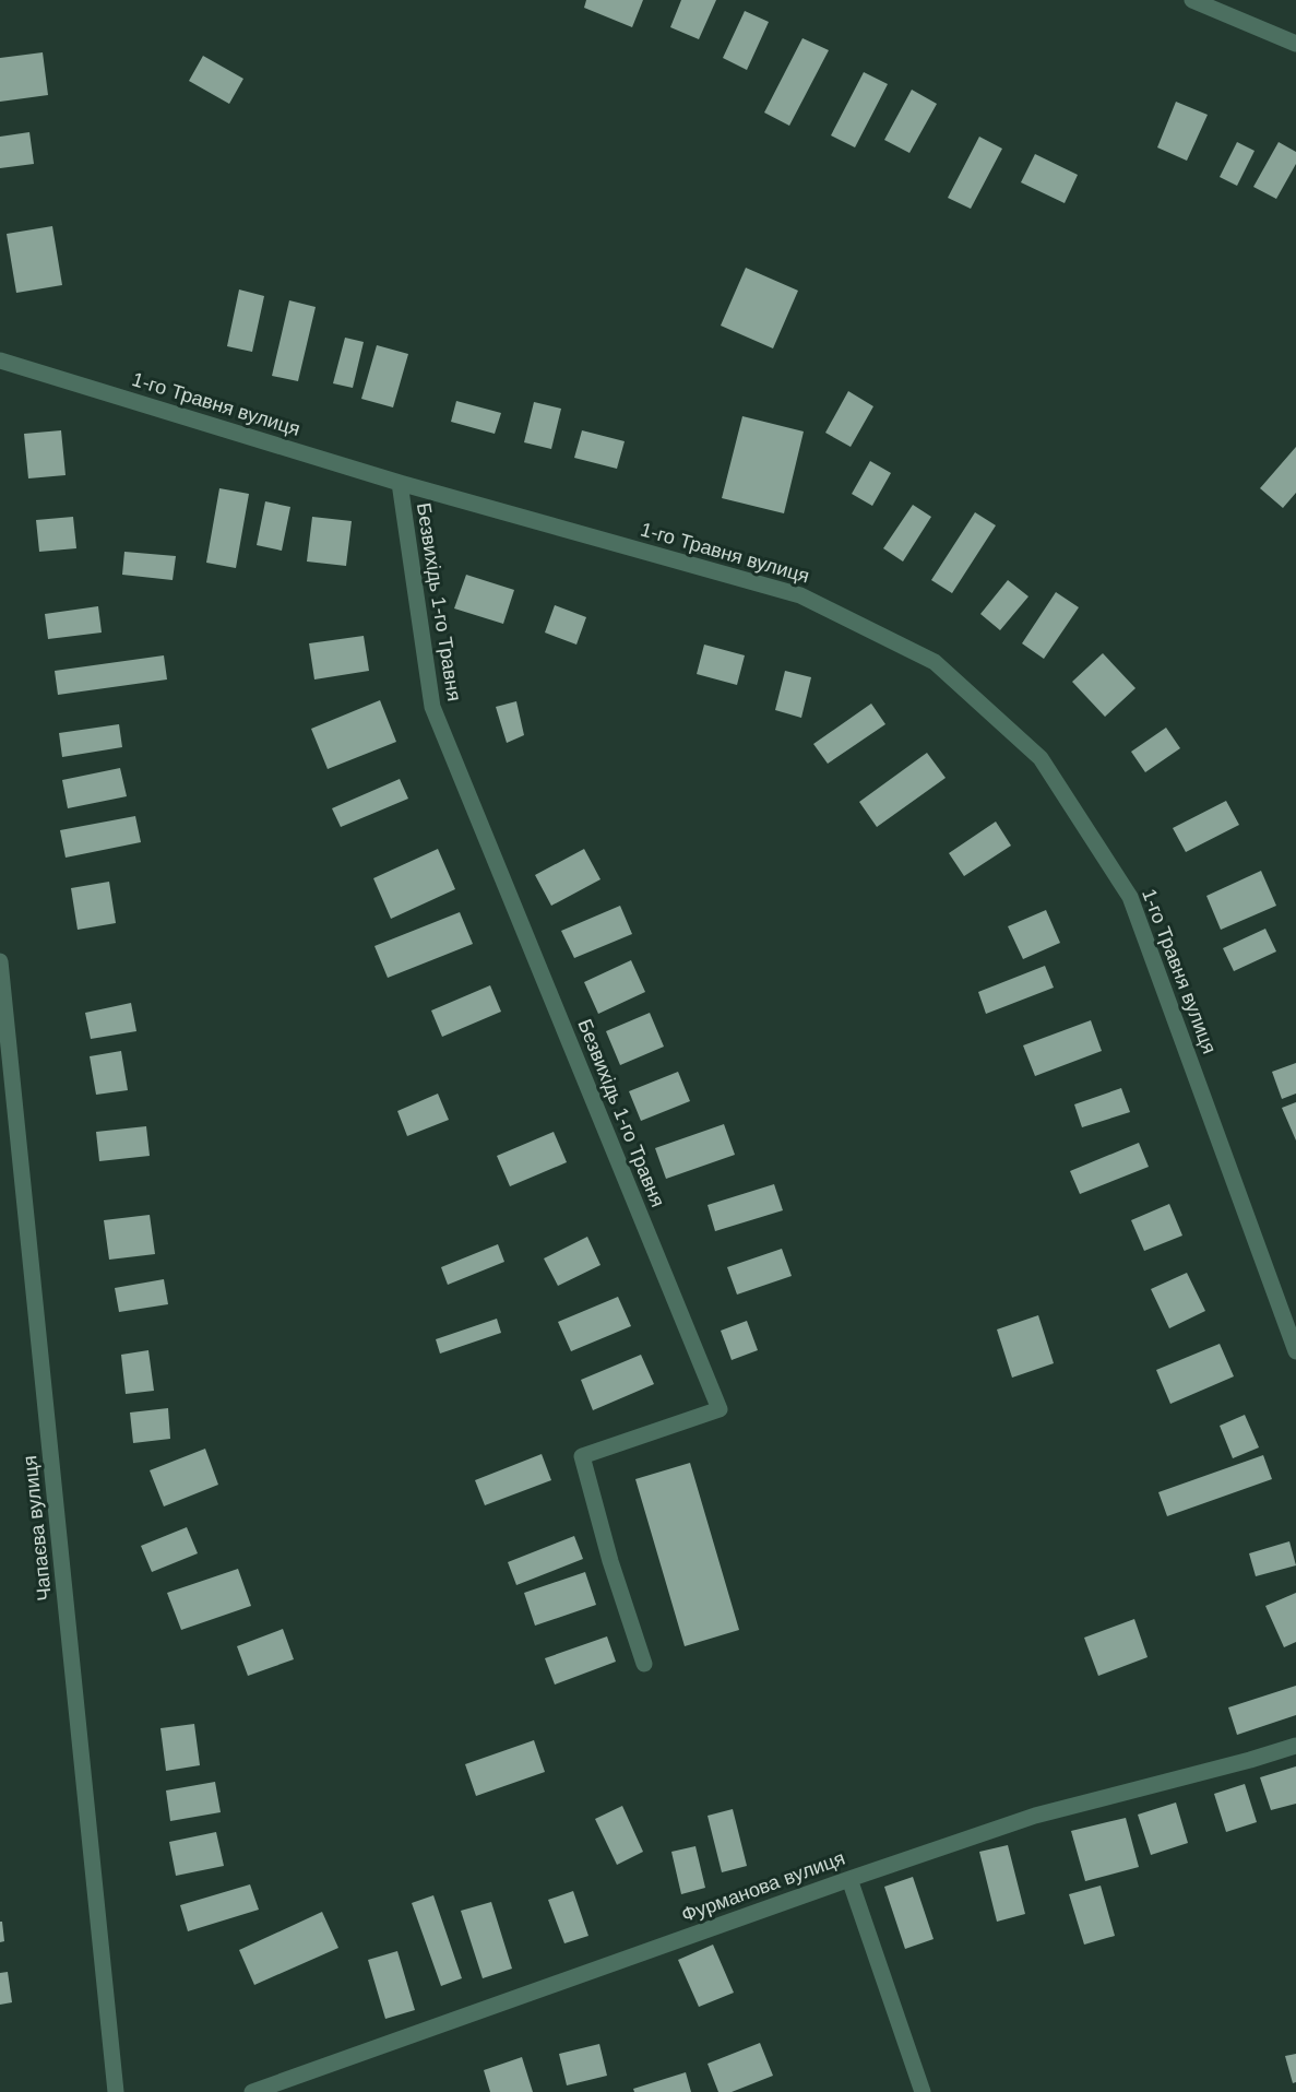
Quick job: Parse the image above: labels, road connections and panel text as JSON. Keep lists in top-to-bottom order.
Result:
{
  "streets": {
    "street": [
      "1-го Травня вулиця",
      "Безвихідь 1-го Травня",
      "Чапаєва вулиця",
      "Фурманова вулиця"
    ]
  },
  "crossings": [
    ["1-го Травня вулиця", "Безвихідь 1-го Травня"]
  ]
}
